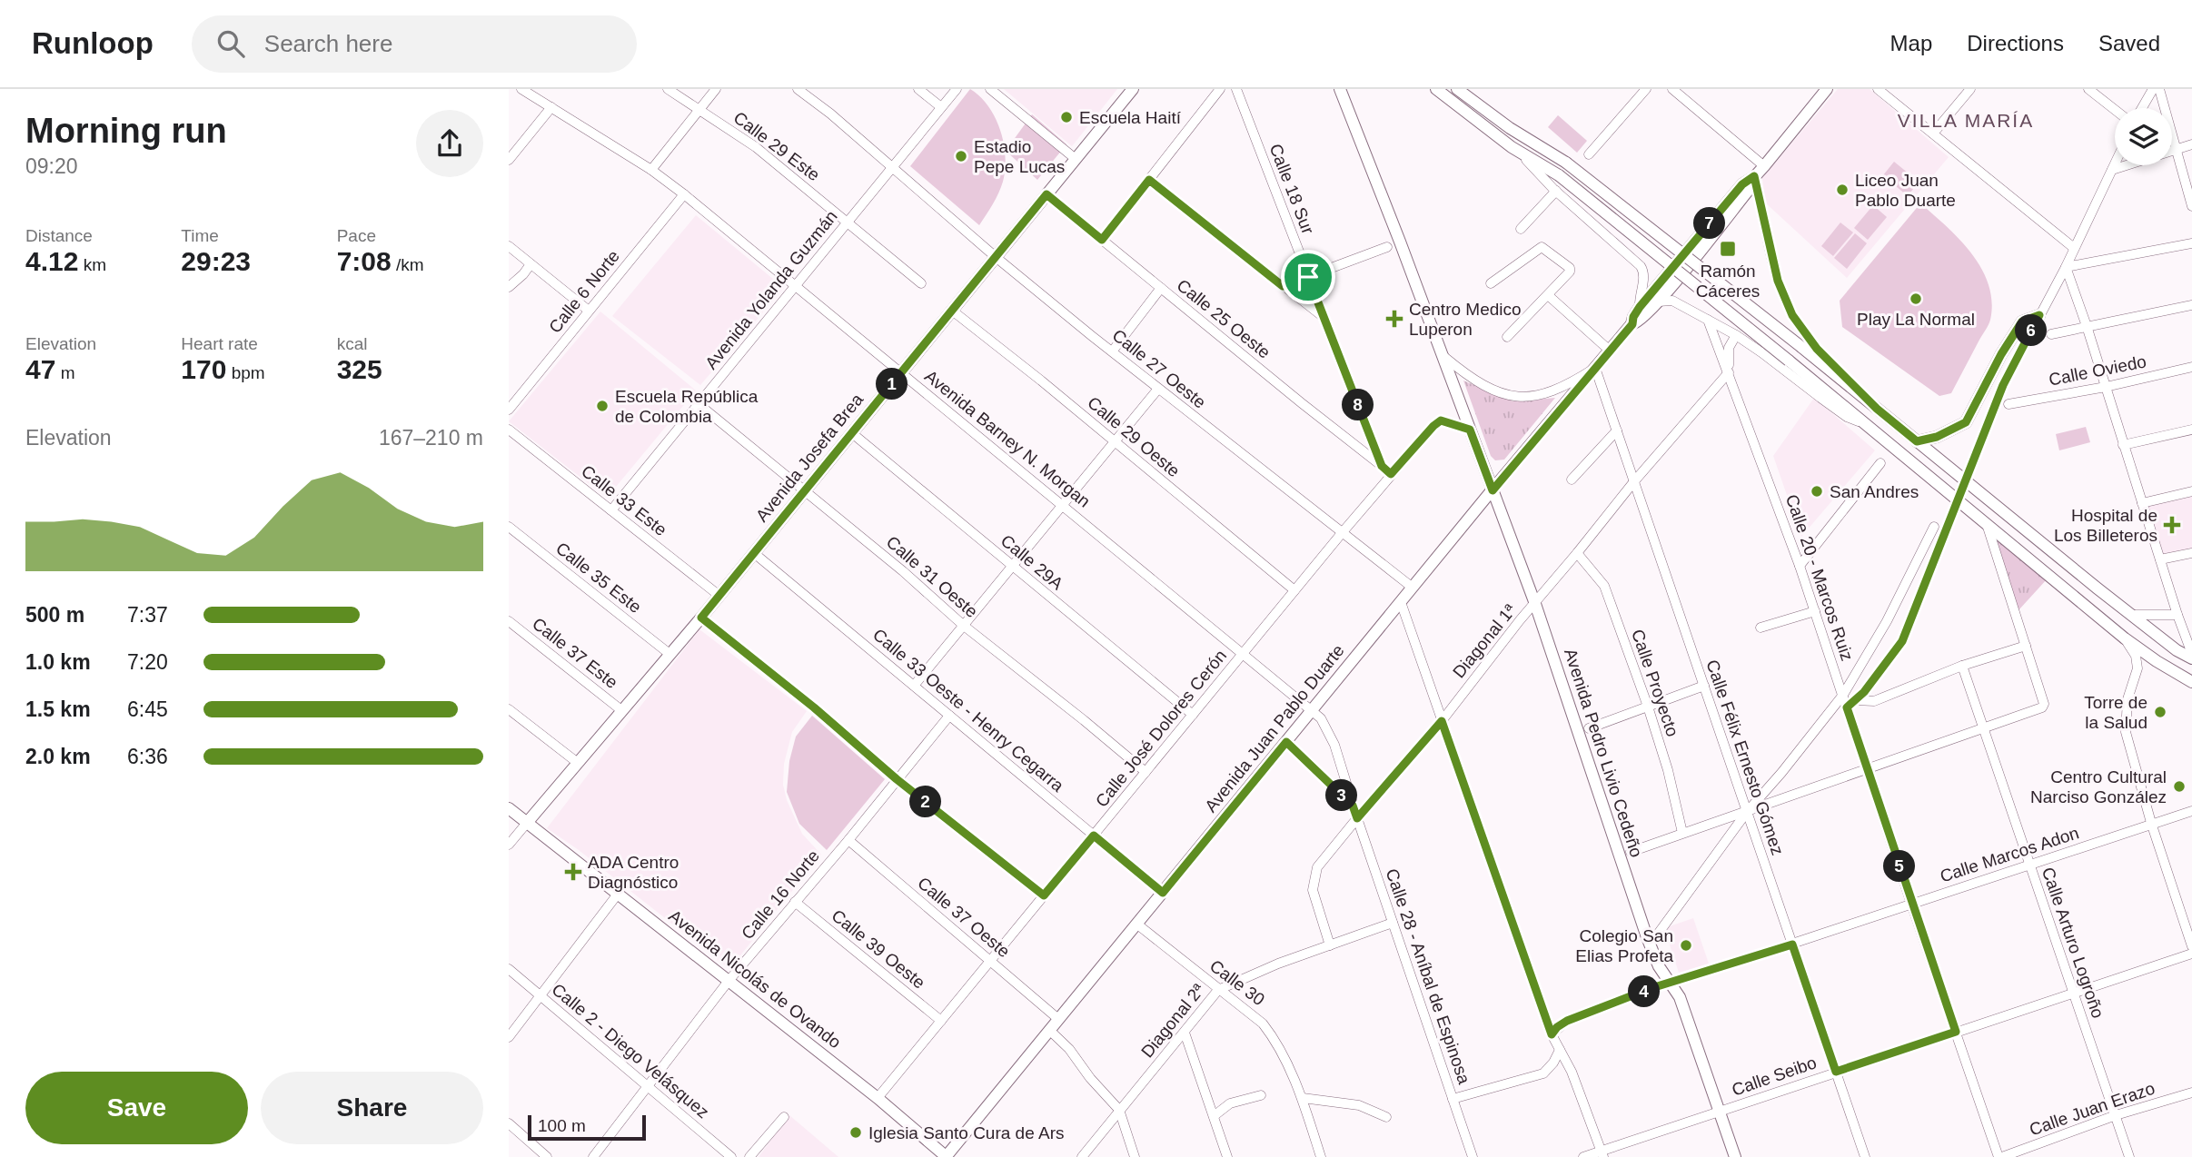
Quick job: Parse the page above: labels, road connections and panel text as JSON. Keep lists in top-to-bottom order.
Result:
{
  "streets": {
    "main road": [
      "Avenida Josefa Brea",
      "Avenida Juan Pablo Duarte",
      "Avenida Pedro Livio Cedeño",
      "Avenida Nicolás de Ovando"
    ],
    "street": [
      "Calle 29 Este",
      "Calle 18 Sur",
      "Avenida Yolanda Guzmán",
      "Calle 6 Norte",
      "Calle 25 Oeste",
      "Calle 27 Oeste",
      "Calle Oviedo",
      "Calle 29 Oeste",
      "Avenida Barney N. Morgan",
      "Calle 33 Este",
      "Calle 29A",
      "Calle 31 Oeste",
      "Calle 35 Este",
      "Calle 20 - Marcos Ruiz",
      "Diagonal 1ª",
      "Calle 37 Este",
      "Calle Proyecto",
      "Calle 33 Oeste - Henry Cegarra",
      "Calle José Dolores Cerón",
      "Calle Félix Ernesto Gómez",
      "Calle Marcos Adon",
      "Calle 16 Norte",
      "Calle 37 Oeste",
      "Calle Arturo Logroño",
      "Calle 39 Oeste",
      "Calle 28 - Aníbal de Espinosa",
      "Calle 30",
      "Diagonal 2ª",
      "Calle 2 - Diego Velásquez",
      "Calle Seibo",
      "Calle Juan Erazo"
    ]
  },
  "crossings": [
    ["Calle 29 Este", "Avenida Yolanda Guzmán"],
    ["Calle 18 Sur", "Calle 25 Oeste"],
    ["Calle 18 Sur", "Calle José Dolores Cerón"],
    ["Avenida Yolanda Guzmán", "Calle 27 Oeste"],
    ["Avenida Yolanda Guzmán", "Avenida Barney N. Morgan"],
    ["Avenida Yolanda Guzmán", "Calle 33 Este"],
    ["Avenida Yolanda Guzmán", "Calle 31 Oeste"],
    ["Calle 6 Norte", "Avenida Barney N. Morgan"],
    ["Calle 25 Oeste", "Avenida Josefa Brea"],
    ["Calle 27 Oeste", "Avenida Josefa Brea"],
    ["Calle 27 Oeste", "Calle José Dolores Cerón"],
    ["Calle 27 Oeste", "Avenida Juan Pablo Duarte"],
    ["Calle 29 Oeste", "Avenida Josefa Brea"],
    ["Calle 29 Oeste", "Calle José Dolores Cerón"],
    ["Avenida Barney N. Morgan", "Avenida Josefa Brea"],
    ["Avenida Barney N. Morgan", "Calle José Dolores Cerón"],
    ["Avenida Barney N. Morgan", "Avenida Juan Pablo Duarte"],
    ["Avenida Barney N. Morgan", "Calle 28 - Aníbal de Espinosa"],
    ["Avenida Josefa Brea", "Calle 33 Este"],
    ["Avenida Josefa Brea", "Calle 29A"],
    ["Avenida Josefa Brea", "Calle 31 Oeste"],
    ["Avenida Josefa Brea", "Calle 35 Este"],
    ["Avenida Josefa Brea", "Calle 37 Este"],
    ["Avenida Josefa Brea", "Calle 33 Oeste - Henry Cegarra"],
    ["Avenida Josefa Brea", "Avenida Nicolás de Ovando"],
    ["Calle 29A", "Calle José Dolores Cerón"],
    ["Calle 31 Oeste", "Calle José Dolores Cerón"],
    ["Calle 20 - Marcos Ruiz", "Diagonal 1ª"],
    ["Calle 20 - Marcos Ruiz", "Calle Marcos Adon"],
    ["Calle 20 - Marcos Ruiz", "Calle Seibo"],
    ["Calle 20 - Marcos Ruiz", "Calle Juan Erazo"],
    ["Diagonal 1ª", "Calle Proyecto"],
    ["Diagonal 1ª", "Avenida Pedro Livio Cedeño"],
    ["Diagonal 1ª", "Calle Félix Ernesto Gómez"],
    ["Diagonal 1ª", "Calle 28 - Aníbal de Espinosa"],
    ["Diagonal 1ª", "Diagonal 2ª"],
    ["Calle 33 Oeste - Henry Cegarra", "Calle José Dolores Cerón"],
    ["Calle 33 Oeste - Henry Cegarra", "Avenida Juan Pablo Duarte"],
    ["Calle 33 Oeste - Henry Cegarra", "Calle 16 Norte"],
    ["Calle José Dolores Cerón", "Avenida Pedro Livio Cedeño"],
    ["Calle José Dolores Cerón", "Calle 37 Oeste"],
    ["Calle José Dolores Cerón", "Calle 39 Oeste"],
    ["Calle José Dolores Cerón", "Avenida Nicolás de Ovando"],
    ["Avenida Juan Pablo Duarte", "Avenida Pedro Livio Cedeño"],
    ["Avenida Juan Pablo Duarte", "Calle Félix Ernesto Gómez"],
    ["Avenida Juan Pablo Duarte", "Calle 37 Oeste"],
    ["Avenida Juan Pablo Duarte", "Calle 28 - Aníbal de Espinosa"],
    ["Avenida Juan Pablo Duarte", "Avenida Nicolás de Ovando"],
    ["Avenida Juan Pablo Duarte", "Calle 30"],
    ["Avenida Pedro Livio Cedeño", "Calle Marcos Adon"],
    ["Avenida Pedro Livio Cedeño", "Calle Seibo"],
    ["Calle Félix Ernesto Gómez", "Calle Marcos Adon"],
    ["Calle Félix Ernesto Gómez", "Calle Seibo"],
    ["Calle Marcos Adon", "Calle Arturo Logroño"],
    ["Calle 16 Norte", "Calle 37 Oeste"],
    ["Calle 16 Norte", "Calle 39 Oeste"],
    ["Calle 16 Norte", "Avenida Nicolás de Ovando"],
    ["Calle 16 Norte", "Calle 2 - Diego Velásquez"],
    ["Calle Arturo Logroño", "Calle Seibo"],
    ["Calle Arturo Logroño", "Calle Juan Erazo"],
    ["Calle 28 - Aníbal de Espinosa", "Diagonal 2ª"],
    ["Calle 30", "Diagonal 2ª"]
  ],
  "districts": ["VILLA MARÍA"],
  "places": {
    "other": [
      "Escuela Haití",
      "Estadio Pepe Lucas",
      "Liceo Juan Pablo Duarte",
      "Play La Normal",
      "Escuela República de Colombia",
      "San Andres",
      "Torre de la Salud",
      "Centro Cultural Narciso González",
      "Colegio San Elias Profeta",
      "Iglesia Santo Cura de Ars"
    ],
    "transit": ["Ramón Cáceres"],
    "health": ["Centro Medico Luperon", "Hospital de Los Billeteros", "ADA Centro Diagnóstico"]
  },
  "scale_bar": "100 m",
  "page": {
    "header": "Runloop",
    "search": "Search here",
    "nav": ["Map", "Directions", "Saved"],
    "heading": ["Morning run", "09:20"],
    "stats": [
      ["Distance", "4.12 km"],
      ["Time", "29:23"],
      ["Pace", "7:08 /km"],
      ["Elevation", "47 m"],
      ["Heart rate", "170 bpm"],
      ["kcal", "325"]
    ],
    "pins": [
      "7",
      "6",
      "1",
      "8",
      "3",
      "2",
      "5",
      "4"
    ],
    "chart": ["Elevation", "167–210 m"],
    "list": [
      {
        "name": "500 m",
        "note": "7:37"
      },
      {
        "name": "1.0 km",
        "note": "7:20"
      },
      {
        "name": "1.5 km",
        "note": "6:45"
      },
      {
        "name": "2.0 km",
        "note": "6:36"
      }
    ],
    "buttons": ["Save", "Share"],
    "scale": "100 m"
  }
}
